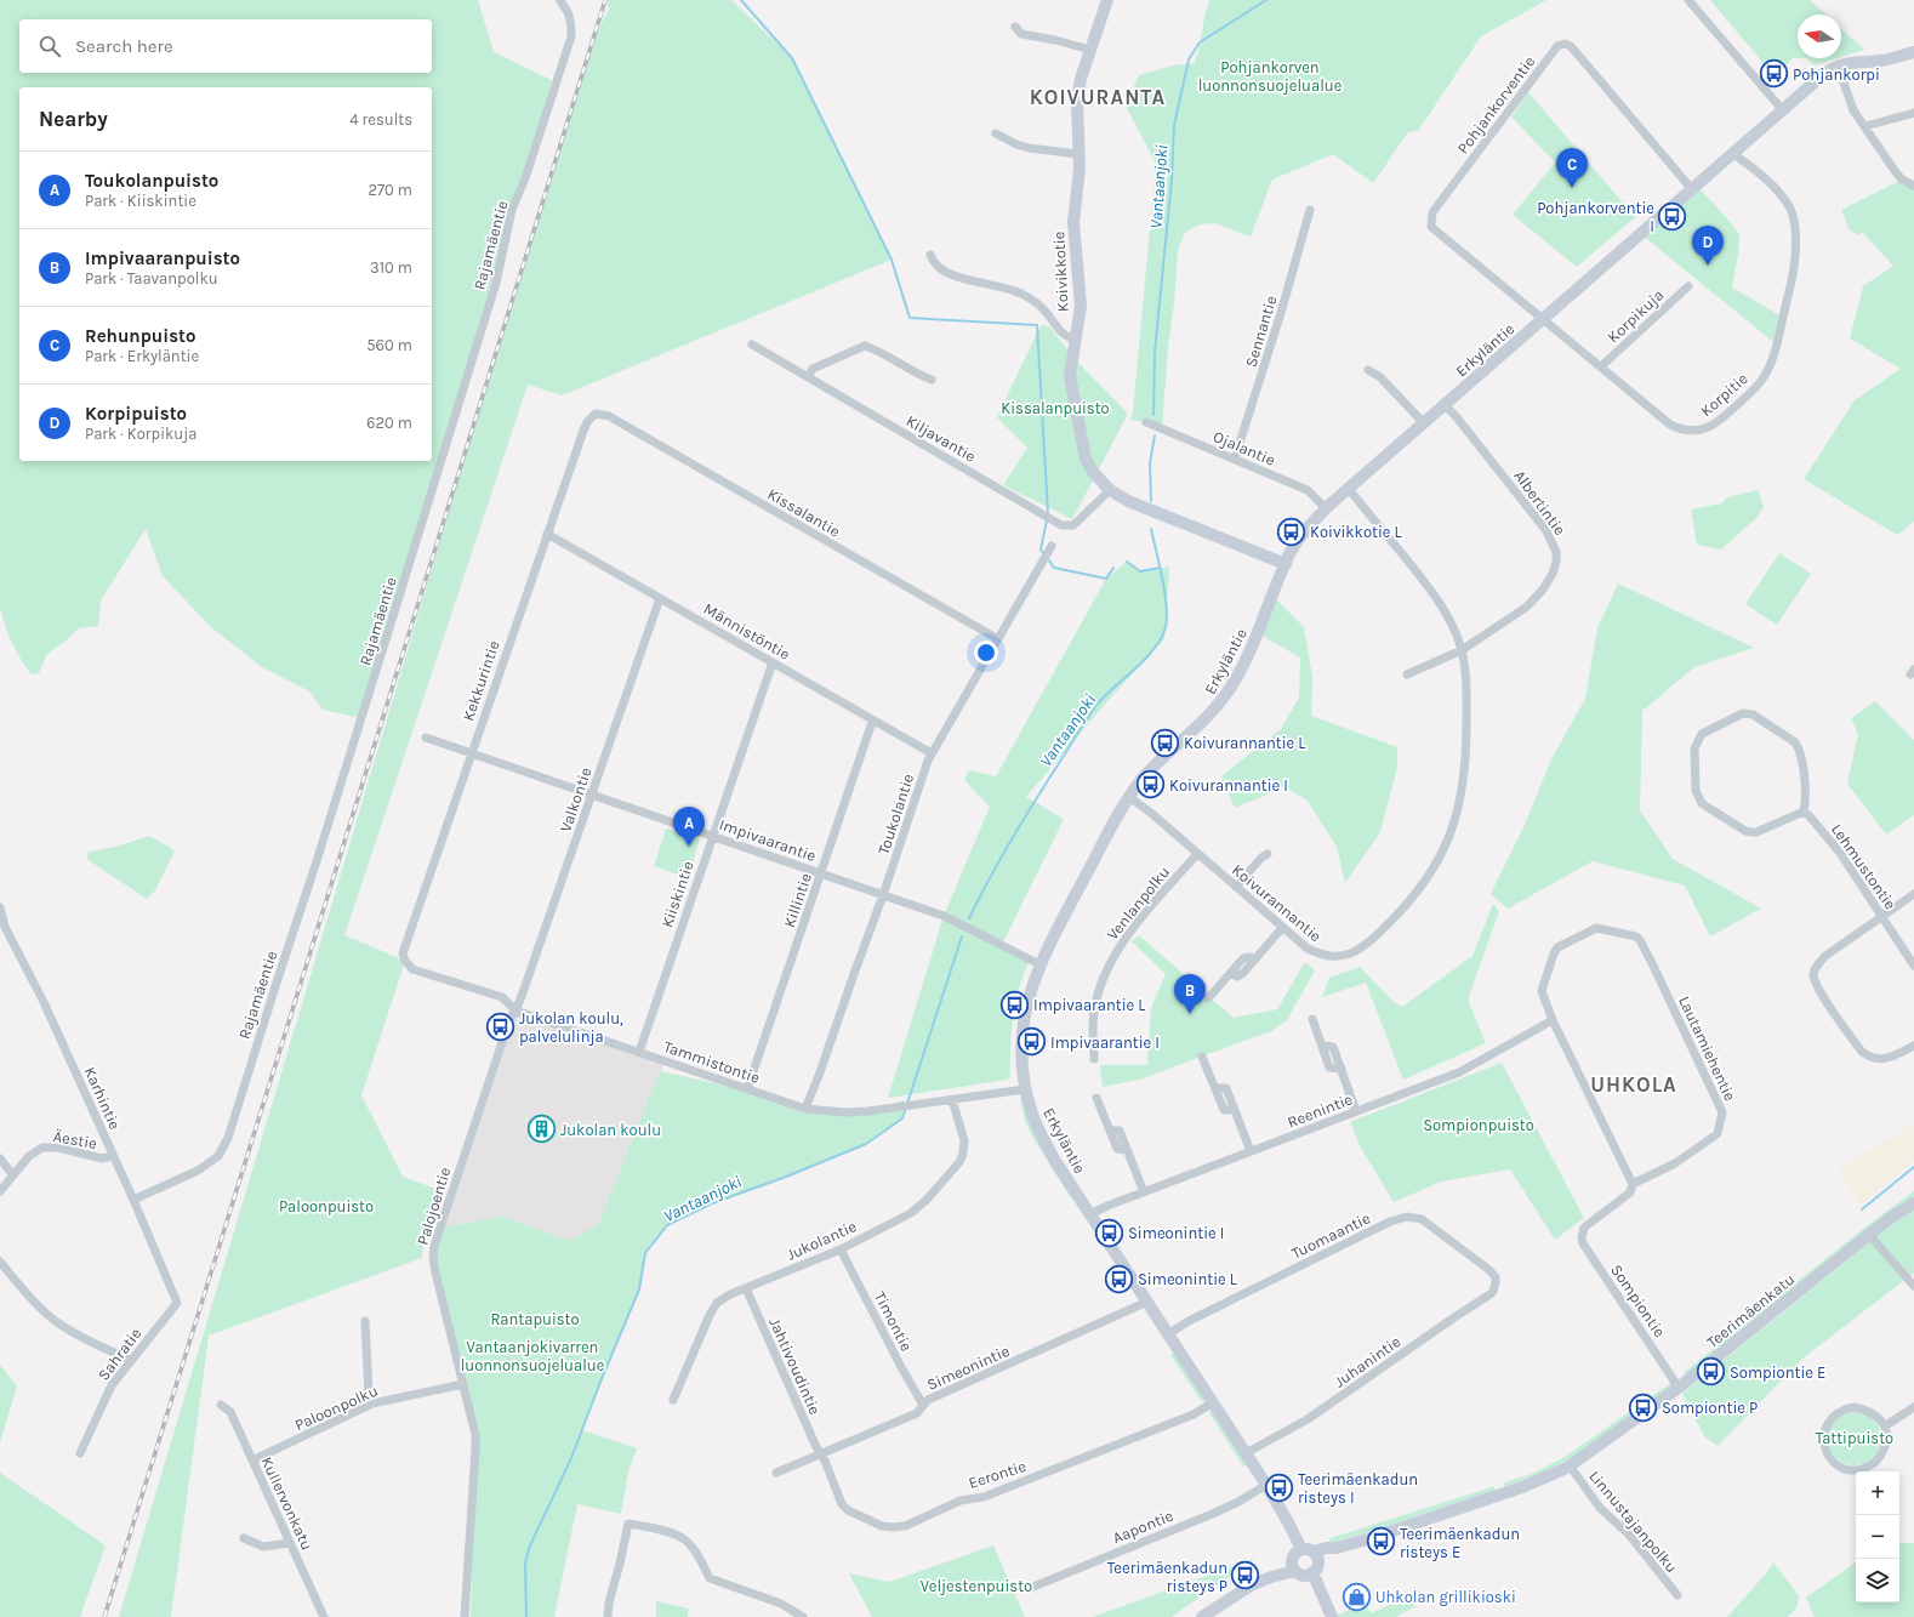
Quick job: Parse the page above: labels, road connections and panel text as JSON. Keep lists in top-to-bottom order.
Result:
{
  "streets": {
    "street": [
      "Pohjankorventie",
      "Rajamäentie",
      "Koivikkotie",
      "Korpikuja",
      "Sennantie",
      "Erkyläntie",
      "Korpitie",
      "Kiljavantie",
      "Ojalantie",
      "Albertintie",
      "Kissalantie",
      "Männistöntie",
      "Kekkurintie",
      "Valkontie",
      "Toukolantie",
      "Impivaarantie",
      "Lehmustontie",
      "Kiiskintie",
      "Killintie",
      "Venlanpolku",
      "Koivurannantie",
      "Lautamiehentie",
      "Tammistontie",
      "Karhintie",
      "Reenintie",
      "Äestie",
      "Palojoentie",
      "Tuomaantie",
      "Jukolantie",
      "Sompiontie",
      "Teerimäenkatu",
      "Timontie",
      "Sahratie",
      "Juhanintie",
      "Jahtivoudintie",
      "Simeonintie",
      "Paloonpolku",
      "Eerontie",
      "Kullervonkatu",
      "Linnustajanpolku",
      "Aapontie"
    ]
  },
  "crossings": [
    ["Pohjankorventie", "Erkyläntie"],
    ["Pohjankorventie", "Korpitie"],
    ["Rajamäentie", "Karhintie"],
    ["Koivikkotie", "Erkyläntie"],
    ["Koivikkotie", "Kiljavantie"],
    ["Korpikuja", "Korpitie"],
    ["Sennantie", "Ojalantie"],
    ["Erkyläntie", "Korpitie"],
    ["Erkyläntie", "Ojalantie"],
    ["Erkyläntie", "Albertintie"],
    ["Erkyläntie", "Impivaarantie"],
    ["Erkyläntie", "Koivurannantie"],
    ["Erkyläntie", "Tammistontie"],
    ["Erkyläntie", "Reenintie"],
    ["Erkyläntie", "Tuomaantie"],
    ["Erkyläntie", "Teerimäenkatu"],
    ["Erkyläntie", "Juhanintie"],
    ["Erkyläntie", "Simeonintie"],
    ["Erkyläntie", "Eerontie"],
    ["Erkyläntie", "Aapontie"],
    ["Albertintie", "Koivurannantie"],
    ["Kissalantie", "Kekkurintie"],
    ["Kissalantie", "Toukolantie"],
    ["Männistöntie", "Kekkurintie"],
    ["Männistöntie", "Valkontie"],
    ["Männistöntie", "Toukolantie"],
    ["Männistöntie", "Kiiskintie"],
    ["Männistöntie", "Killintie"],
    ["Kekkurintie", "Impivaarantie"],
    ["Kekkurintie", "Tammistontie"],
    ["Valkontie", "Impivaarantie"],
    ["Valkontie", "Tammistontie"],
    ["Valkontie", "Palojoentie"],
    ["Toukolantie", "Impivaarantie"],
    ["Toukolantie", "Tammistontie"],
    ["Impivaarantie", "Kiiskintie"],
    ["Impivaarantie", "Killintie"],
    ["Kiiskintie", "Tammistontie"],
    ["Killintie", "Tammistontie"],
    ["Venlanpolku", "Koivurannantie"],
    ["Lautamiehentie", "Reenintie"],
    ["Lautamiehentie", "Sompiontie"],
    ["Tammistontie", "Palojoentie"],
    ["Tammistontie", "Jukolantie"],
    ["Karhintie", "Äestie"],
    ["Karhintie", "Sahratie"],
    ["Palojoentie", "Paloonpolku"],
    ["Tuomaantie", "Juhanintie"],
    ["Jukolantie", "Timontie"],
    ["Jukolantie", "Jahtivoudintie"],
    ["Sompiontie", "Teerimäenkatu"],
    ["Teerimäenkatu", "Linnustajanpolku"],
    ["Timontie", "Simeonintie"],
    ["Jahtivoudintie", "Simeonintie"],
    ["Jahtivoudintie", "Eerontie"],
    ["Simeonintie", "Eerontie"],
    ["Paloonpolku", "Kullervonkatu"]
  ],
  "districts": ["KOIVURANTA", "UHKOLA"],
  "water": ["Vantaanjoki"],
  "parks": [
    "Pohjankorven luonnonsuojelualue",
    "Kissalanpuisto",
    "Sompionpuisto",
    "Paloonpuisto",
    "Rantapuisto",
    "Vantaanjokivarren luonnonsuojelualue",
    "Tattipuisto",
    "Veljestenpuisto"
  ],
  "places": {
    "bus stop": [
      "Pohjankorpi",
      "Pohjankorventie I",
      "Koivikkotie L",
      "Koivurannantie L",
      "Koivurannantie I",
      "Impivaarantie L",
      "Jukolan koulu, palvelulinja",
      "Impivaarantie I",
      "Simeonintie I",
      "Simeonintie L",
      "Sompiontie E",
      "Sompiontie P",
      "Teerimäenkadun risteys I",
      "Teerimäenkadun risteys E",
      "Teerimäenkadun risteys P"
    ],
    "building": ["Jukolan koulu"],
    "shop": ["Uhkolan grillikioski"]
  },
  "north": "left",
  "page": {
    "search": "Search here",
    "heading": ["Nearby", "4 results"],
    "pins": [
      "C",
      "D",
      "A",
      "B"
    ],
    "list": [
      {
        "mark": "A",
        "name": "Toukolanpuisto",
        "note": "Park · Kiiskintie",
        "value": "270 m"
      },
      {
        "mark": "B",
        "name": "Impivaaranpuisto",
        "note": "Park · Taavanpolku",
        "value": "310 m"
      },
      {
        "mark": "C",
        "name": "Rehunpuisto",
        "note": "Park · Erkyläntie",
        "value": "560 m"
      },
      {
        "mark": "D",
        "name": "Korpipuisto",
        "note": "Park · Korpikuja",
        "value": "620 m"
      }
    ],
    "map_buttons": ["+", "−"]
  }
}
